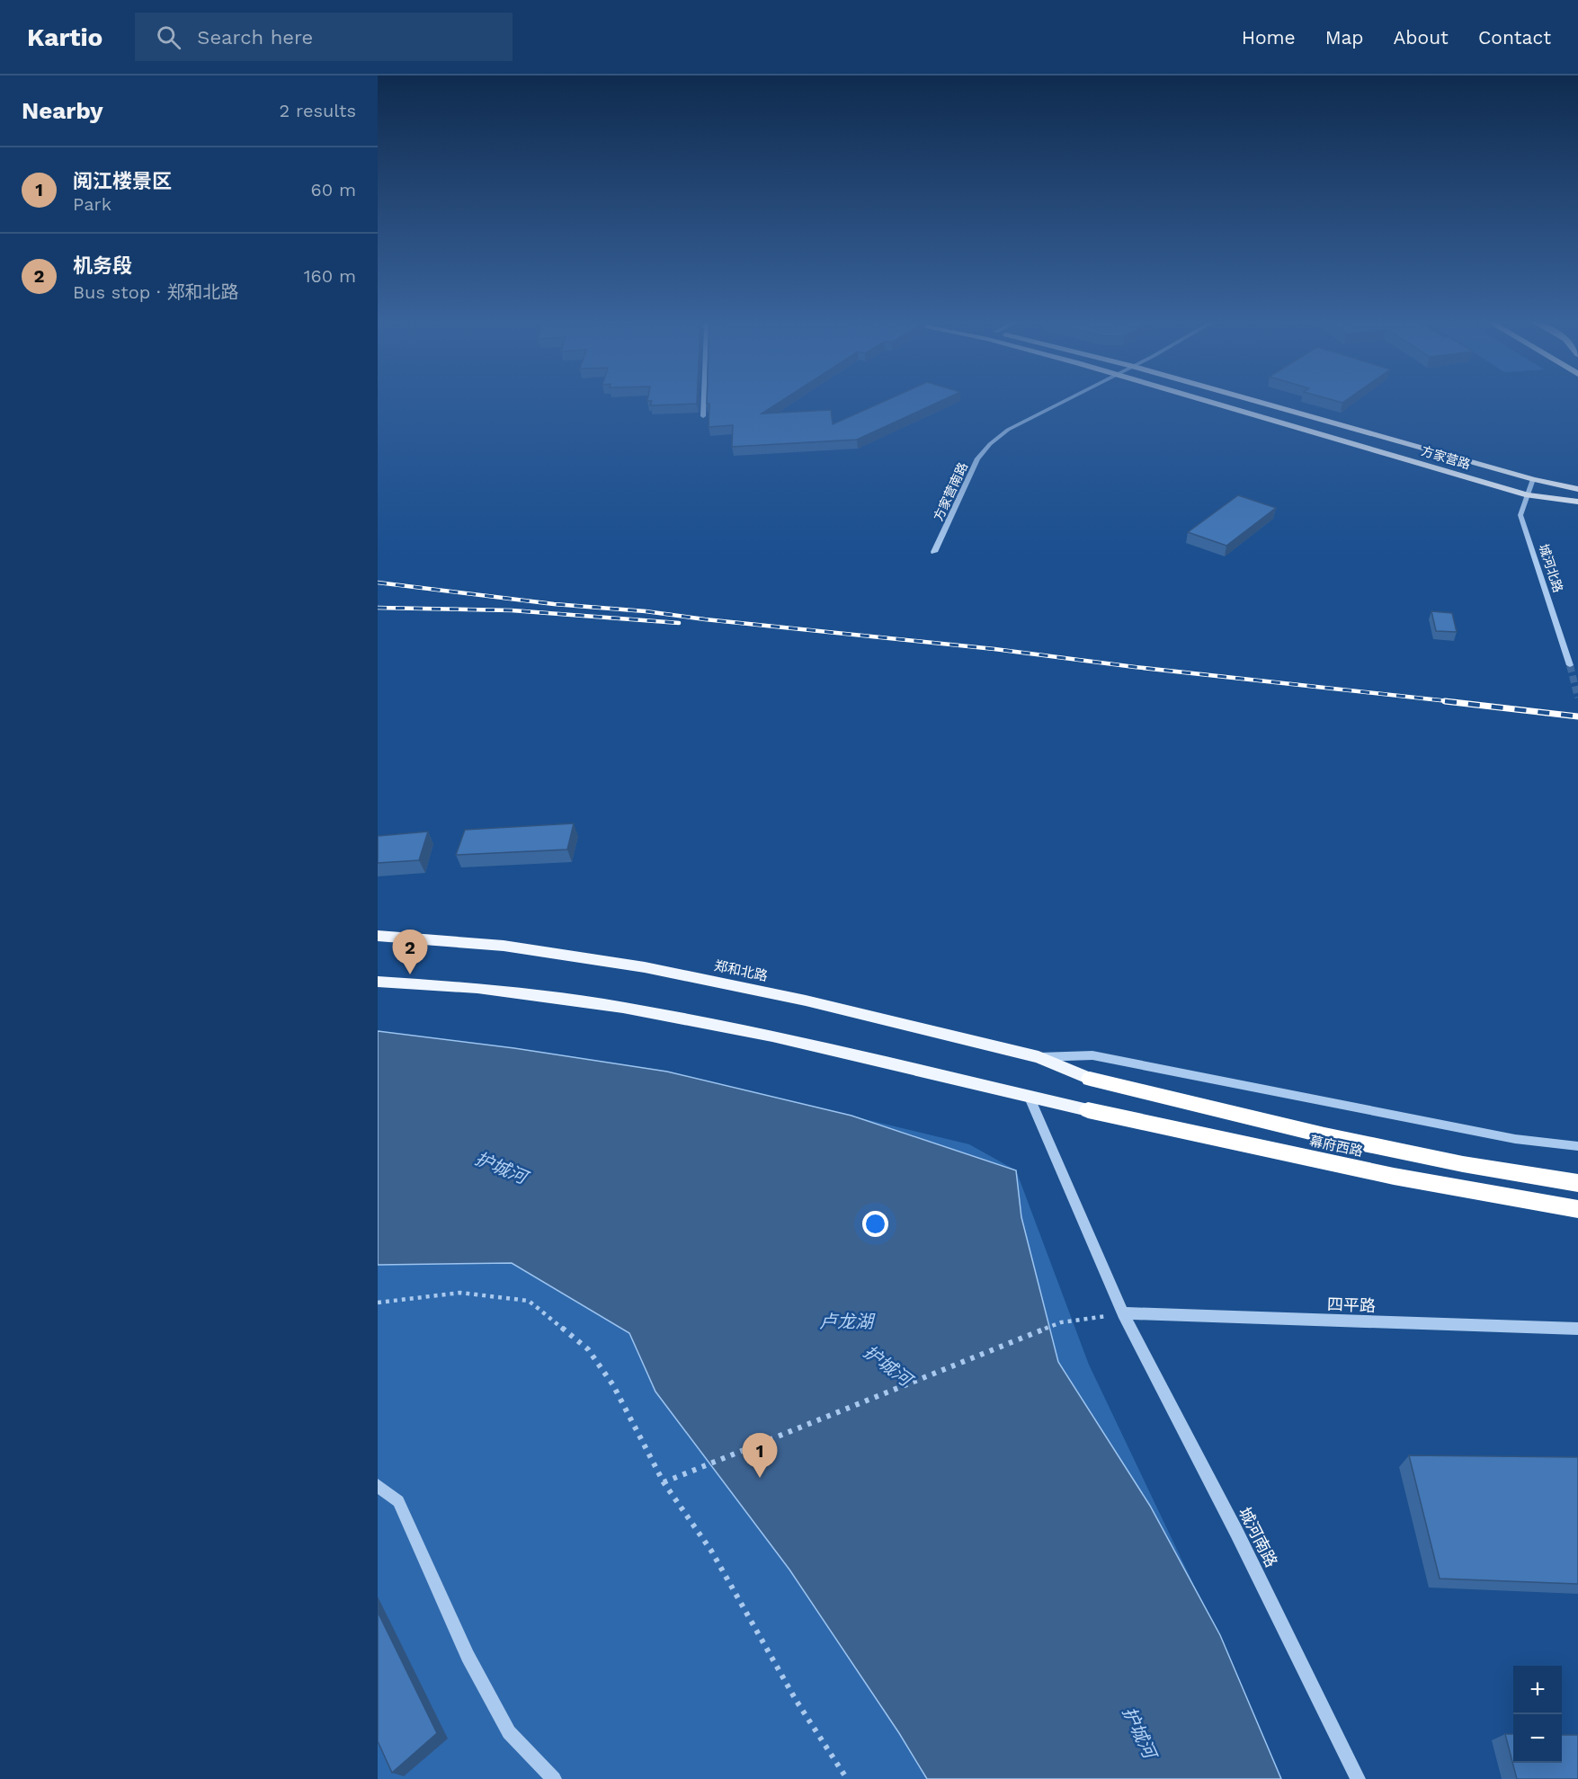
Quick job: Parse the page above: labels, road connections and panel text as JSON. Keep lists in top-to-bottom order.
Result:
{
  "streets": {
    "highway": ["幕府西路"],
    "main road": ["方家营路", "郑和北路"],
    "street": [
      "方家营南路",
      "城河北路",
      "四平路",
      "城河南路"
    ]
  },
  "crossings": [
    ["方家营路", "城河北路"],
    ["郑和北路", "幕府西路"],
    ["四平路", "城河南路"]
  ],
  "water": ["护城河", "卢龙湖"],
  "page": {
    "header": "Kartio",
    "search": "Search here",
    "nav": [
      "Home",
      "Map",
      "About",
      "Contact"
    ],
    "heading": ["Nearby", "2 results"],
    "list": [
      {
        "mark": "1",
        "name": "阅江楼景区",
        "note": "Park",
        "value": "60 m"
      },
      {
        "mark": "2",
        "name": "机务段",
        "note": "Bus stop · 郑和北路",
        "value": "160 m"
      }
    ],
    "pins": ["2", "1"],
    "map_buttons": ["+", "−"]
  }
}
